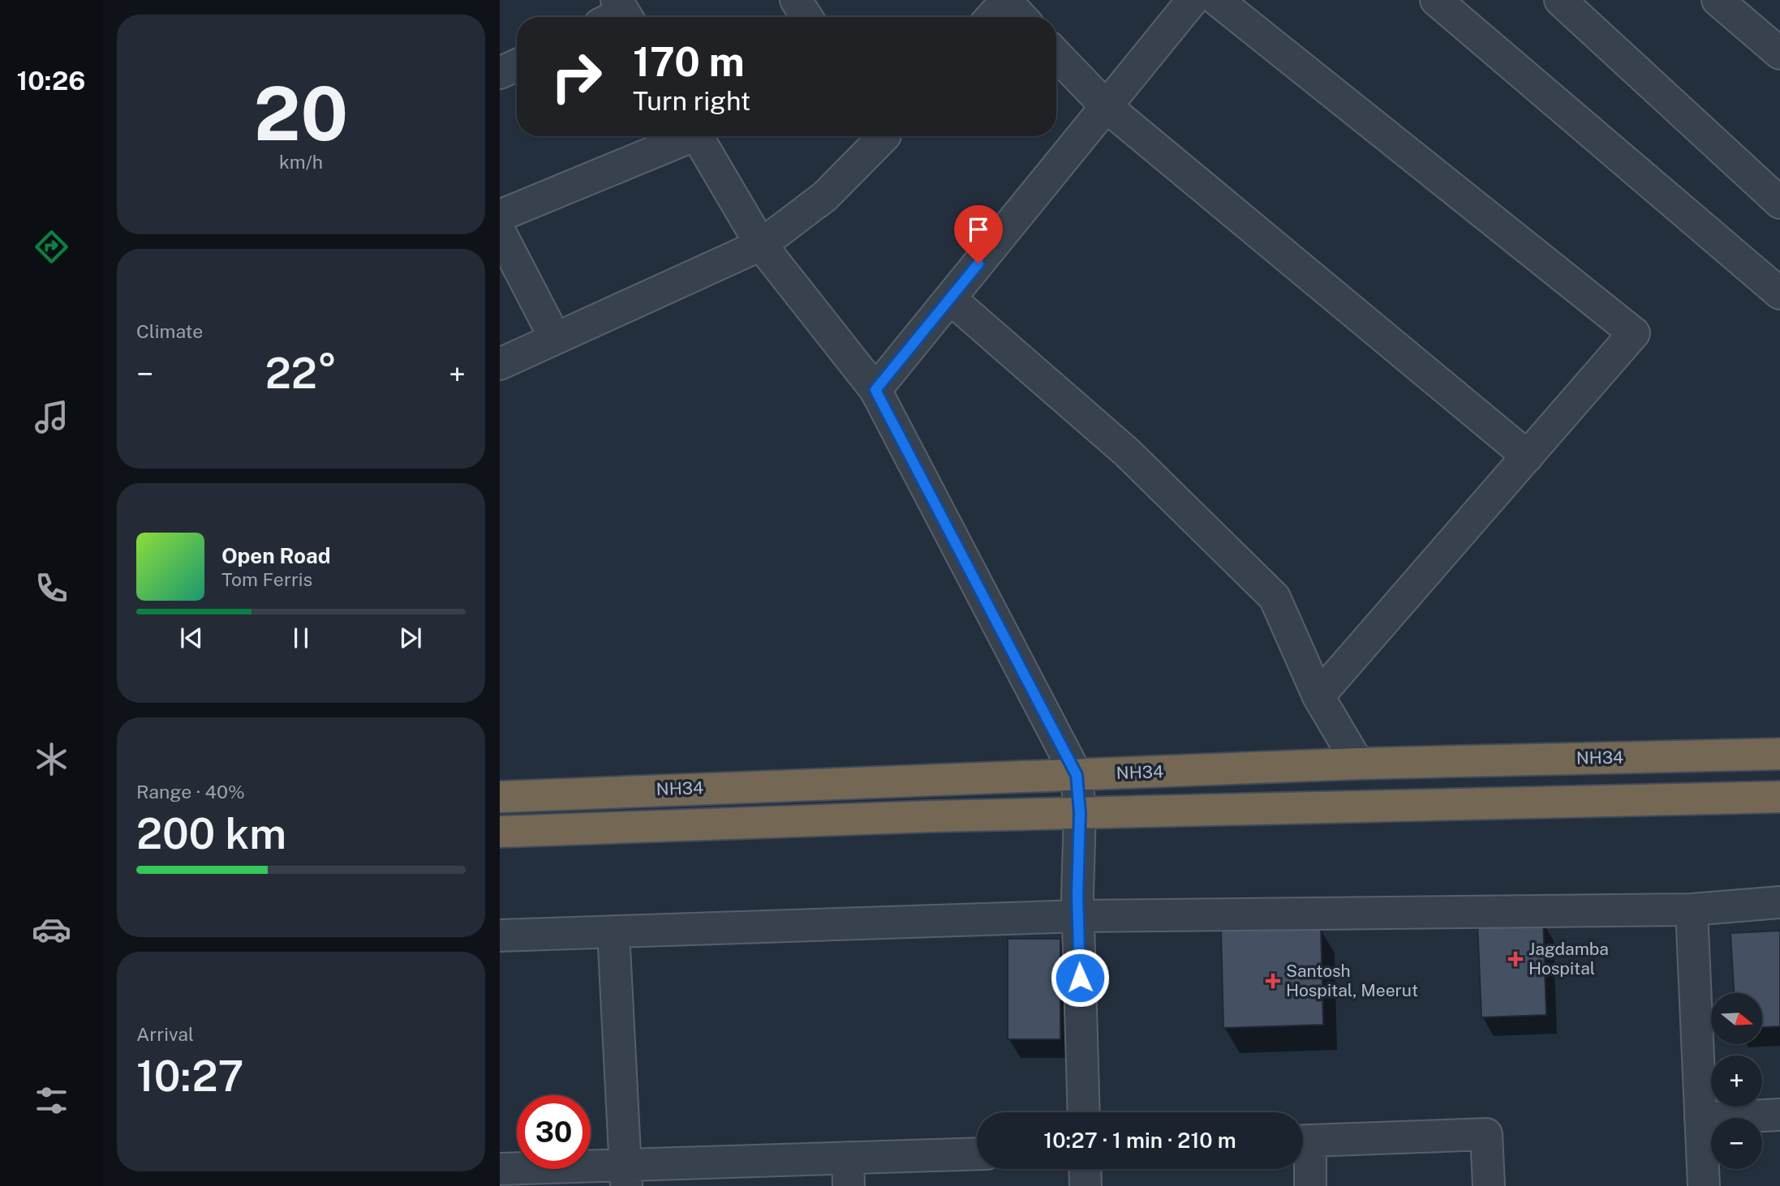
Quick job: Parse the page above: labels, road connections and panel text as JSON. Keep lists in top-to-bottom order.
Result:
{
  "streets": {
    "highway": ["NH34"]
  },
  "places": {
    "health": ["Jagdamba Hospital", "Santosh Hospital, Meerut"]
  },
  "north": "right",
  "page": {
    "tabs": "10:26",
    "tile": [
      ["20", "km/h"],
      "Climate",
      ["Range · 40%", "200 km"],
      ["Arrival", "10:27"]
    ],
    "turn": ["170 m", "Turn right"],
    "heat": ["−", "22°", "+"],
    "song": ["Open Road", "Tom Ferris"],
    "map_buttons": ["+", "−"],
    "limit": "30",
    "trip": "10:27 · 1 min · 210 m"
  }
}
